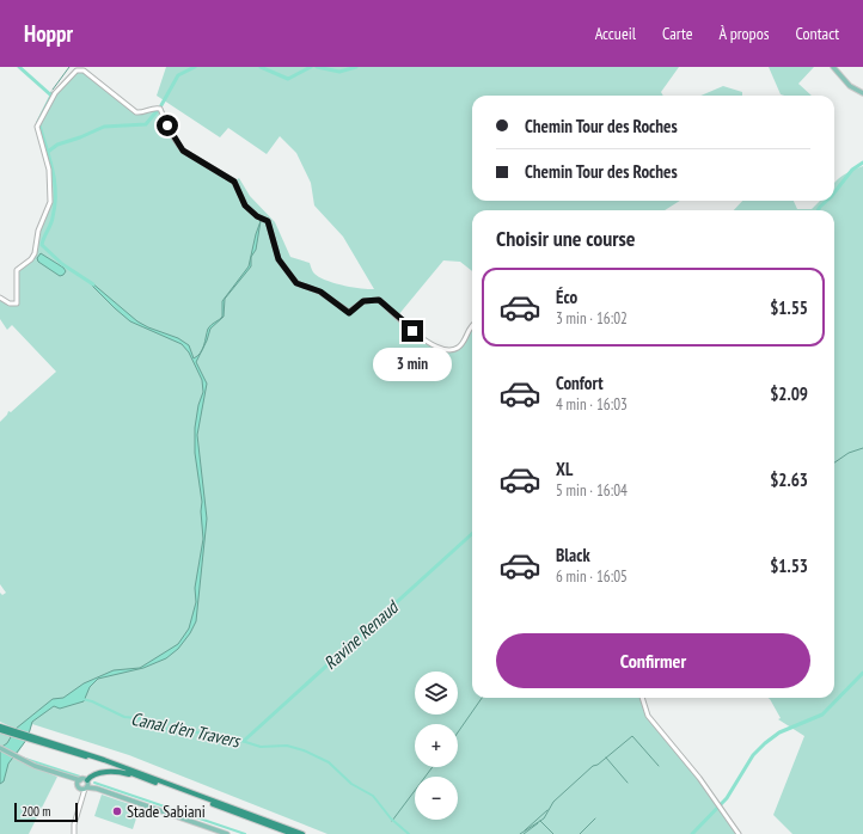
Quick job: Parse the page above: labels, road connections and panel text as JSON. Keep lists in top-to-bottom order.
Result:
{
  "water": ["Ravine Renaud", "Canal d'en Travers"],
  "places": ["Stade Sabiani"],
  "scale_bar": "200 m",
  "page": {
    "header": "Hoppr",
    "nav": [
      "Accueil",
      "Carte",
      "À propos",
      "Contact"
    ],
    "banner": ["Chemin Tour des Roches", "Chemin Tour des Roches"],
    "heading": "Choisir une course",
    "list": [
      {
        "name": "Éco",
        "note": "3 min · 16:02",
        "value": "$1.55"
      },
      {
        "name": "Confort",
        "note": "4 min · 16:03",
        "value": "$2.09"
      },
      {
        "name": "XL",
        "note": "5 min · 16:04",
        "value": "$2.63"
      },
      {
        "name": "Black",
        "note": "6 min · 16:05",
        "value": "$1.53"
      }
    ],
    "bubble": "3 min",
    "buttons": "Confirmer",
    "map_buttons": ["+", "−"],
    "scale": "200 m"
  }
}
